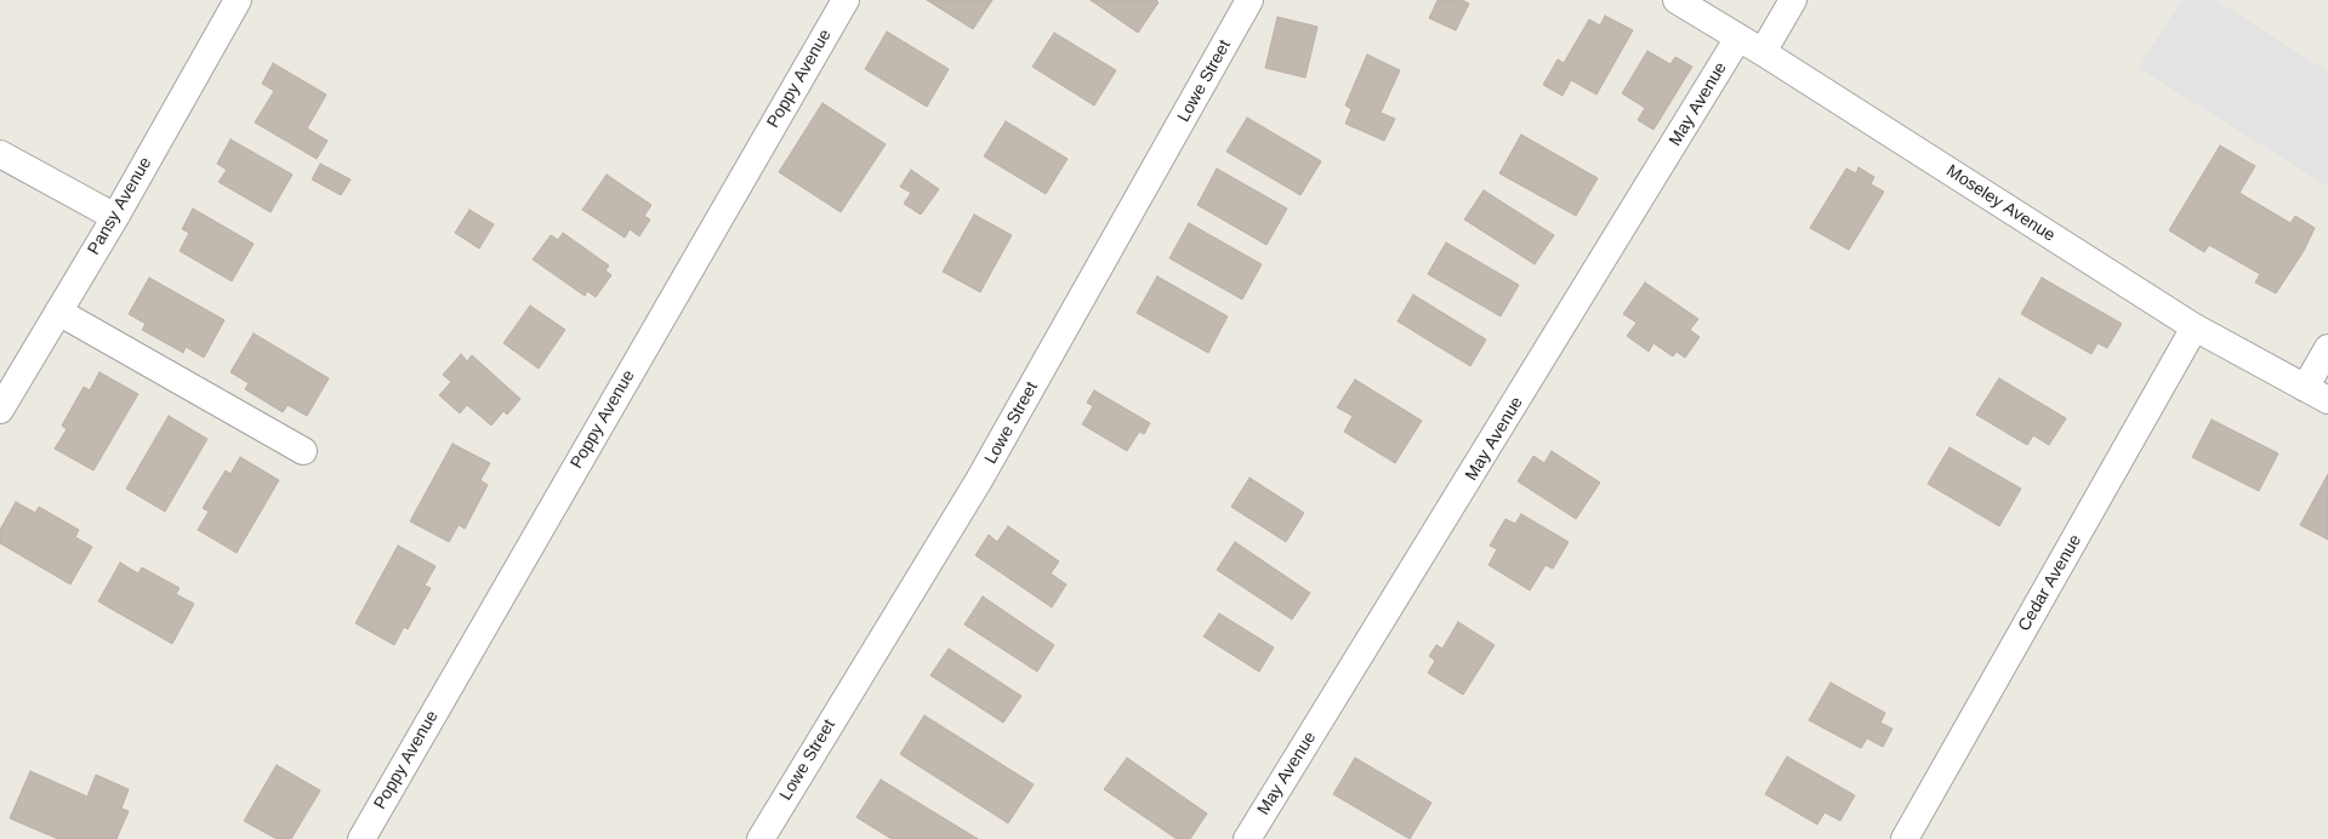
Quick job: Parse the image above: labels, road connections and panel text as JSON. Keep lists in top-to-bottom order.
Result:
{
  "streets": {
    "street": [
      "Poppy Avenue",
      "Lowe Street",
      "May Avenue",
      "Moseley Avenue",
      "Pansy Avenue",
      "Cedar Avenue"
    ]
  },
  "crossings": [
    ["May Avenue", "Moseley Avenue"],
    ["Moseley Avenue", "Cedar Avenue"]
  ]
}
